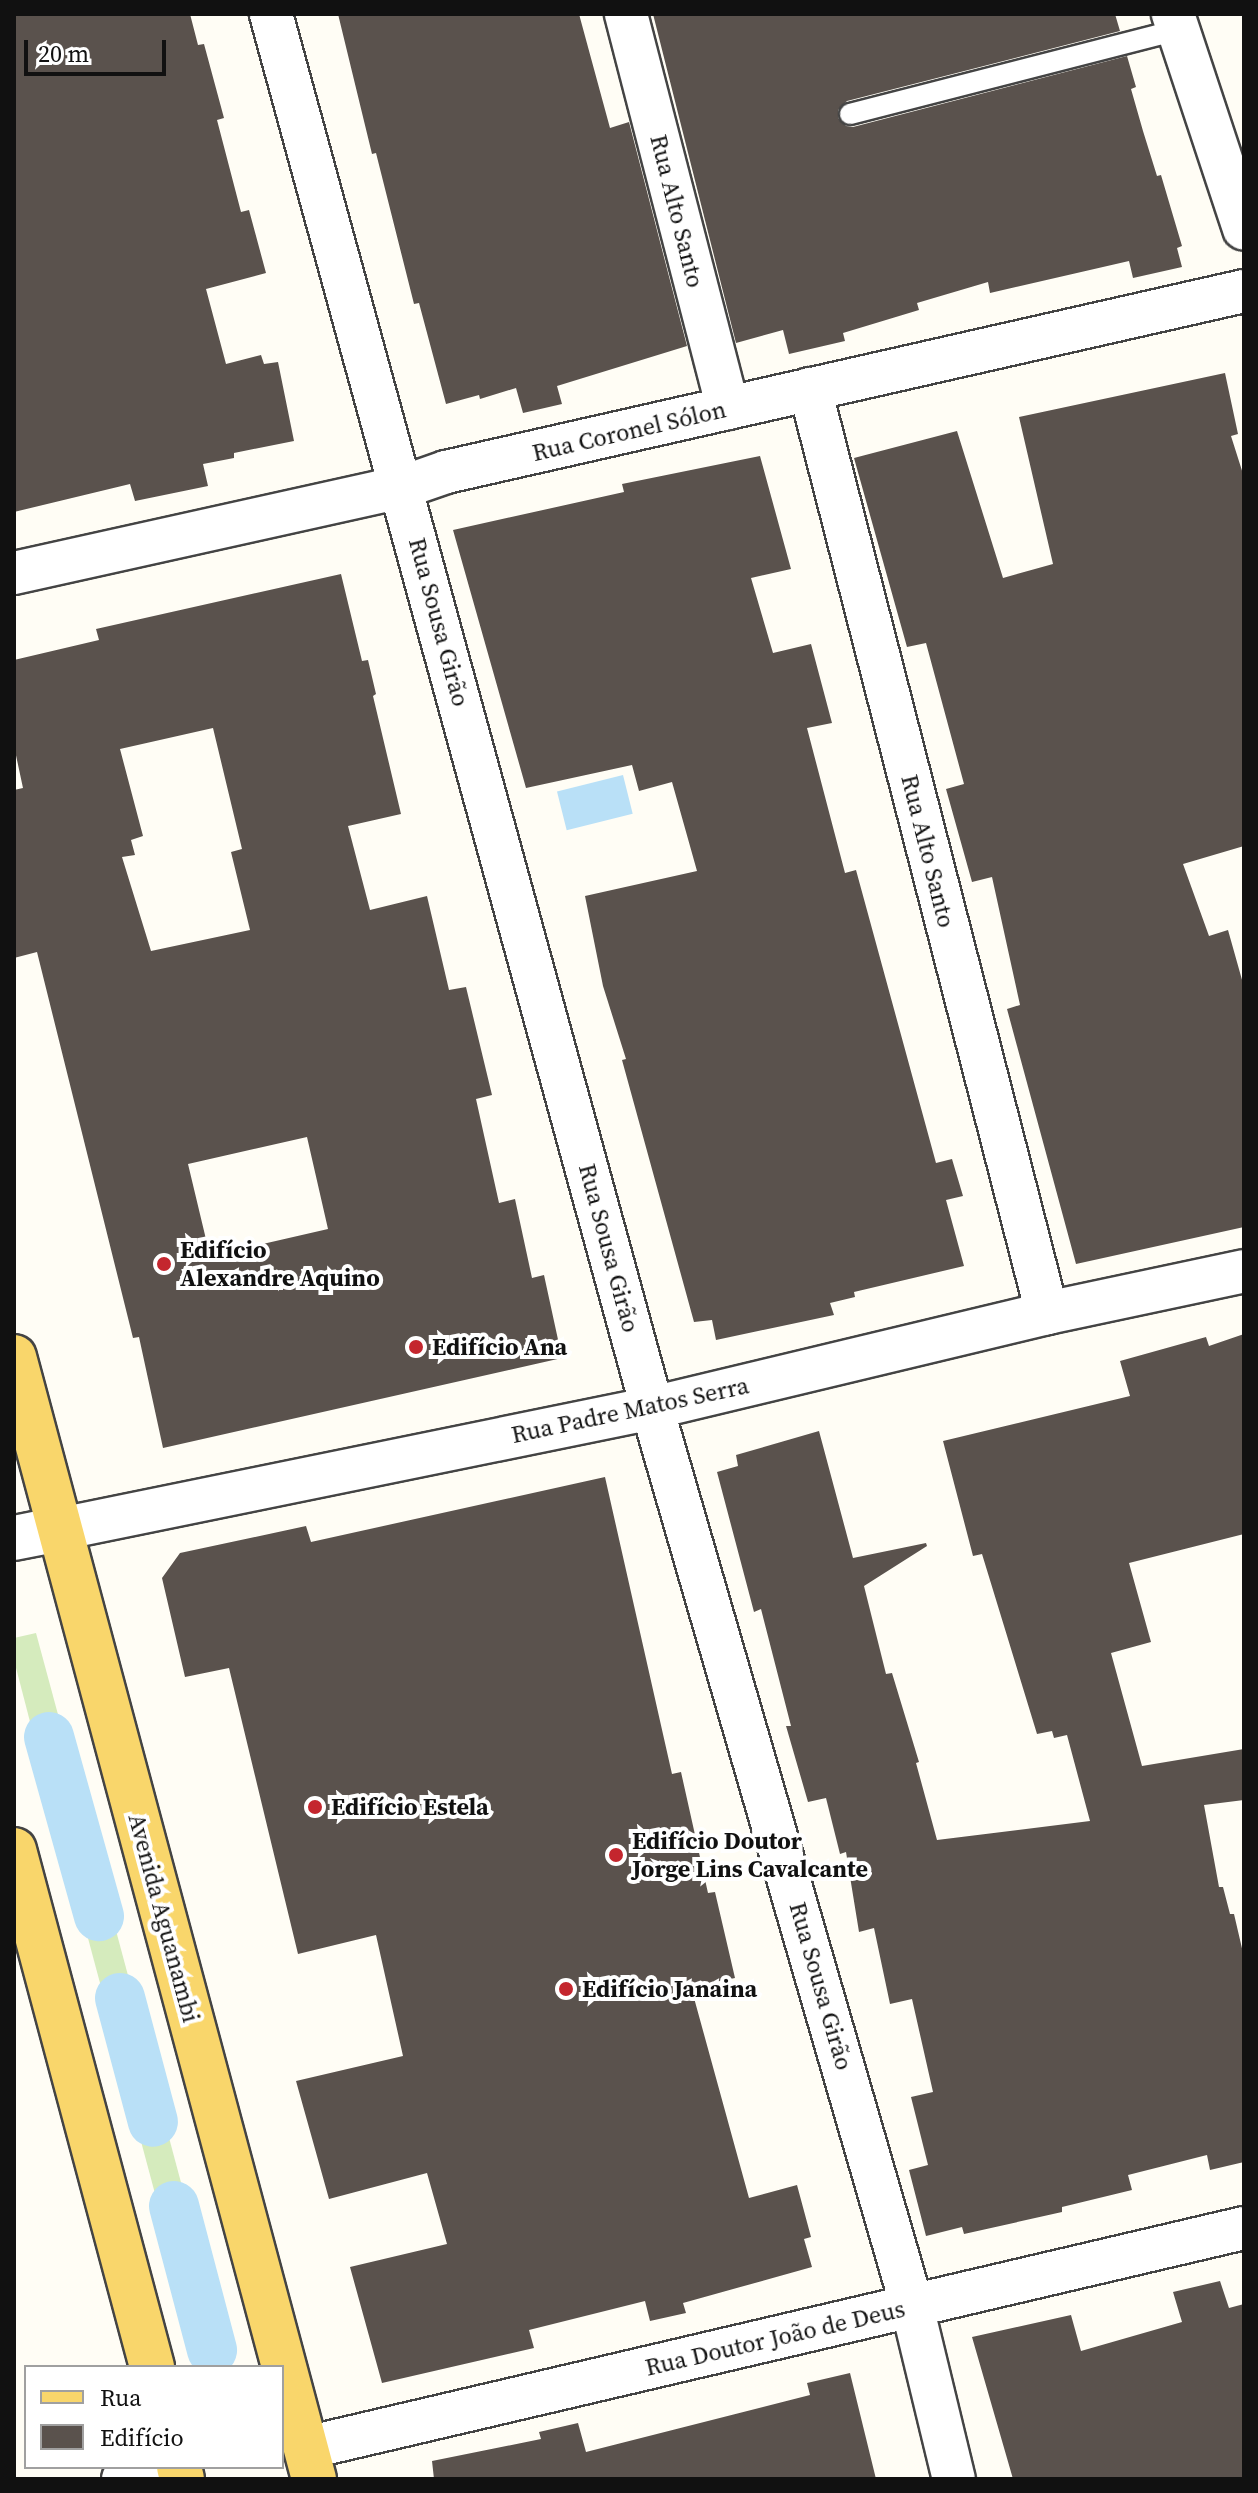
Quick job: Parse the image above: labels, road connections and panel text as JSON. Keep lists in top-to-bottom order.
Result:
{
  "streets": {
    "main road": ["Avenida Aguanambi"],
    "street": [
      "Rua Alto Santo",
      "Rua Coronel Sólon",
      "Rua Sousa Girão",
      "Rua Padre Matos Serra",
      "Rua Doutor João de Deus"
    ]
  },
  "crossings": [
    ["Rua Alto Santo", "Rua Coronel Sólon"],
    ["Rua Alto Santo", "Rua Padre Matos Serra"],
    ["Rua Coronel Sólon", "Rua Sousa Girão"],
    ["Rua Sousa Girão", "Rua Padre Matos Serra"],
    ["Rua Sousa Girão", "Rua Doutor João de Deus"],
    ["Rua Padre Matos Serra", "Avenida Aguanambi"],
    ["Avenida Aguanambi", "Rua Doutor João de Deus"]
  ],
  "places": [
    "Edifício Alexandre Aquino",
    "Edifício Ana",
    "Edifício Estela",
    "Edifício Doutor Jorge Lins Cavalcante",
    "Edifício Janaina"
  ],
  "legend": ["Rua", "Edifício"],
  "scale_bar": "20 m"
}
